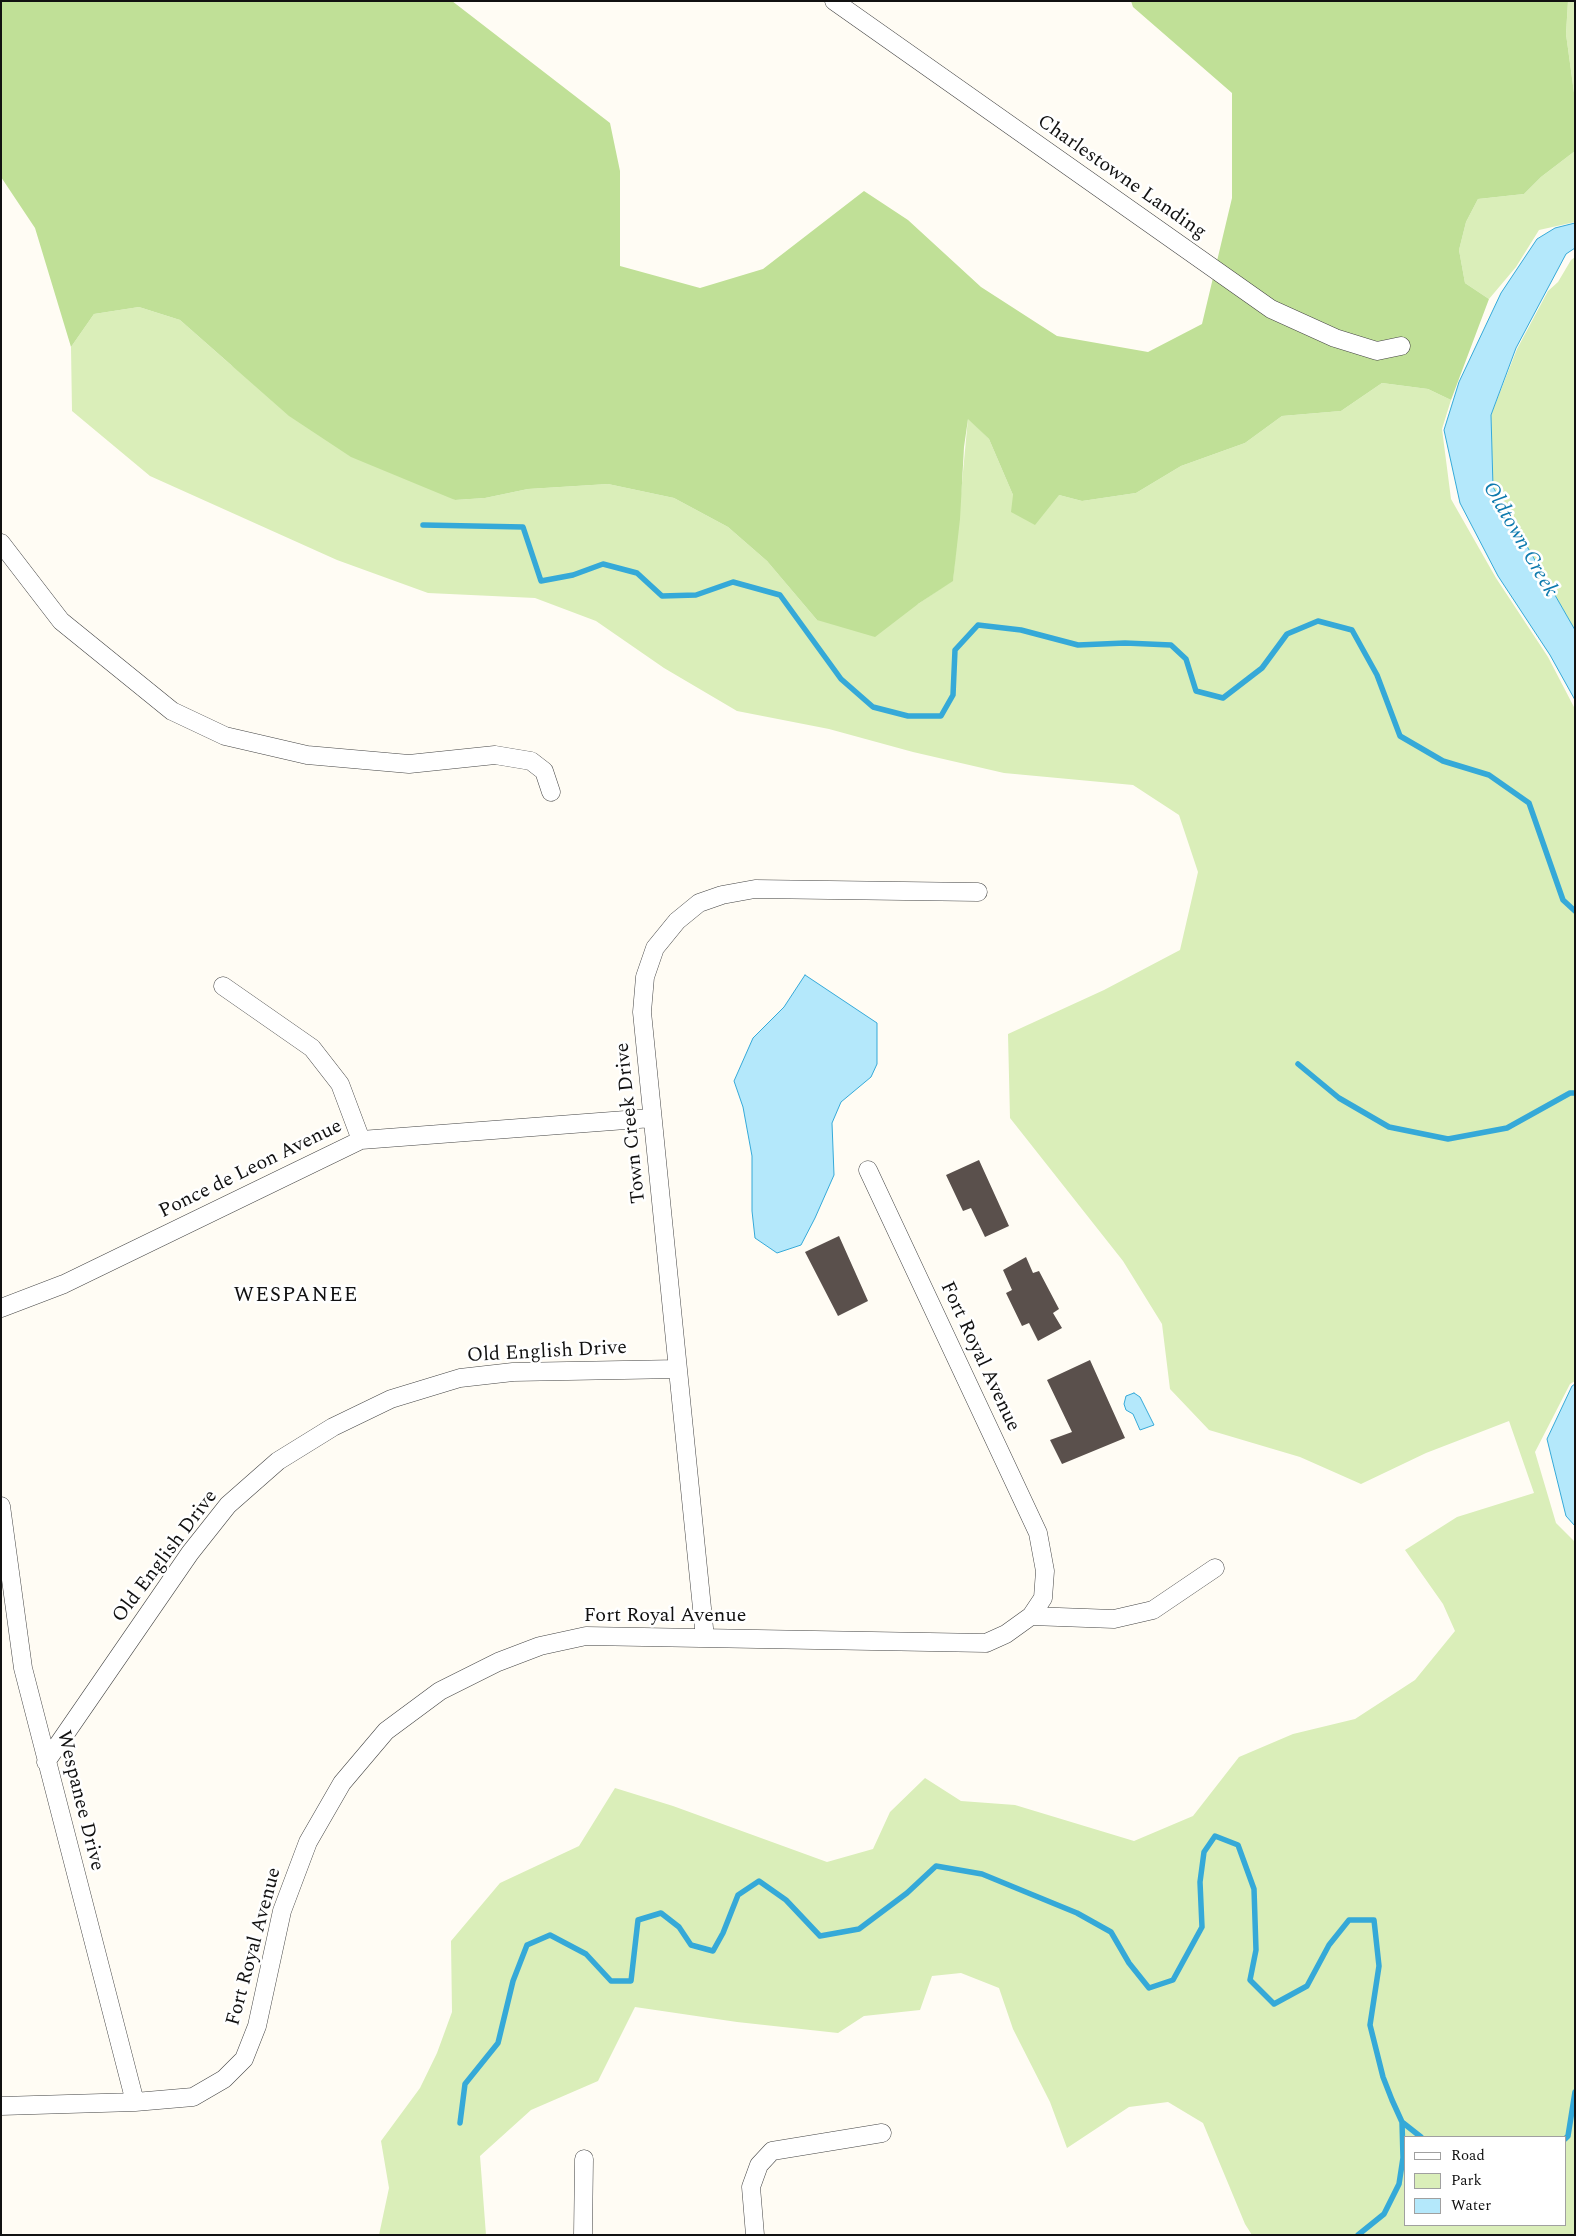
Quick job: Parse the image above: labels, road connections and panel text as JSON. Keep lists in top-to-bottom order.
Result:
{
  "streets": {
    "street": [
      "Charlestowne Landing",
      "Town Creek Drive",
      "Ponce de Leon Avenue",
      "Old English Drive",
      "Fort Royal Avenue",
      "Wespanee Drive"
    ]
  },
  "crossings": [
    ["Town Creek Drive", "Ponce de Leon Avenue"],
    ["Town Creek Drive", "Old English Drive"],
    ["Town Creek Drive", "Fort Royal Avenue"],
    ["Old English Drive", "Wespanee Drive"],
    ["Fort Royal Avenue", "Wespanee Drive"]
  ],
  "districts": ["WESPANEE"],
  "water": ["Oldtown Creek"],
  "legend": ["Road", "Park", "Water"]
}
